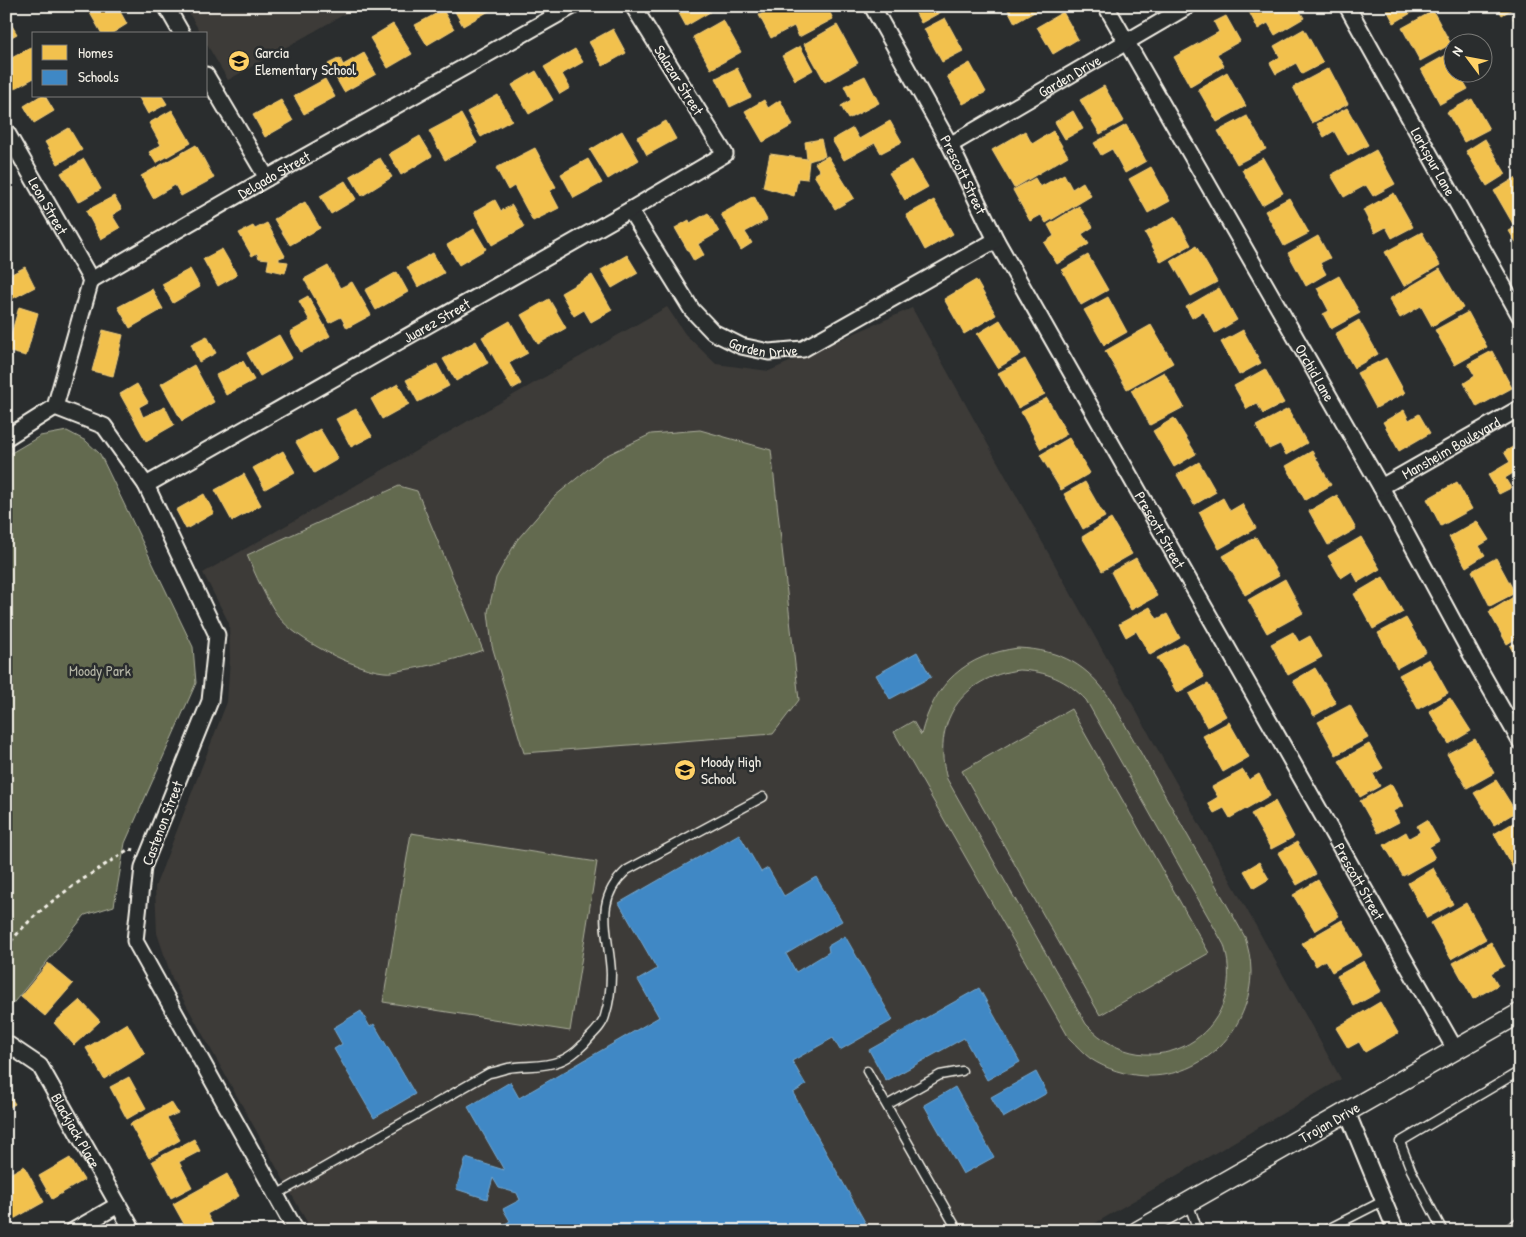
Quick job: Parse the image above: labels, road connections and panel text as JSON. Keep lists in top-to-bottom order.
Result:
{
  "streets": {
    "street": [
      "Garden Drive",
      "Salazar Street",
      "Larkspur Lane",
      "Delgado Street",
      "Prescott Street",
      "Leon Street",
      "Juarez Street",
      "Orchid Lane",
      "Mansheim Boulevard",
      "Castenon Street",
      "Trojan Drive",
      "Blackjack Place"
    ]
  },
  "crossings": [
    ["Garden Drive", "Prescott Street"],
    ["Garden Drive", "Juarez Street"],
    ["Garden Drive", "Orchid Lane"],
    ["Salazar Street", "Juarez Street"],
    ["Delgado Street", "Leon Street"],
    ["Prescott Street", "Trojan Drive"],
    ["Juarez Street", "Castenon Street"],
    ["Orchid Lane", "Mansheim Boulevard"]
  ],
  "parks": ["Moody Park"],
  "places": {
    "school or university": ["Garcia Elementary School", "Moody High School"]
  },
  "legend": ["Homes", "Schools"],
  "north": "top left"
}
